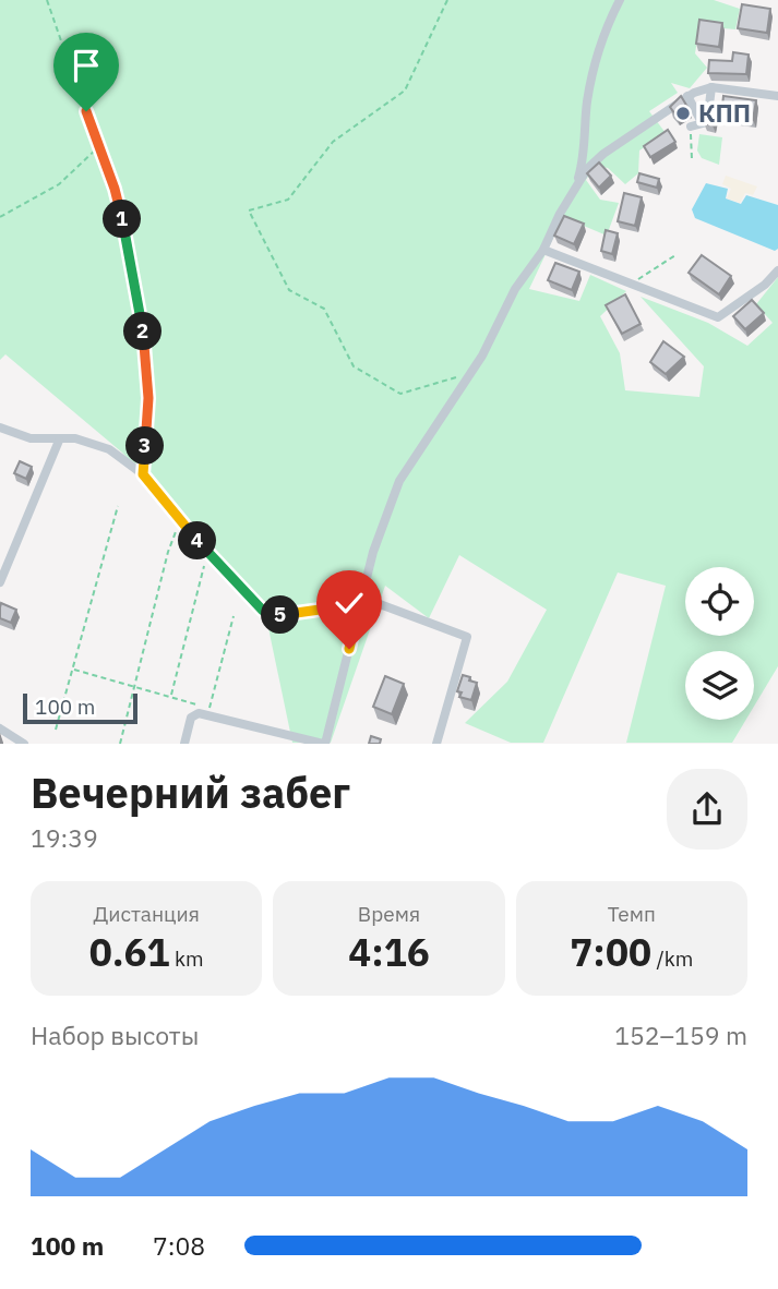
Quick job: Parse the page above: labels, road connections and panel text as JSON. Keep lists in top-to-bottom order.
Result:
{
  "places": ["КПП"],
  "scale_bar": "100 m",
  "page": {
    "pins": [
      "1",
      "2",
      "3",
      "4",
      "5"
    ],
    "scale": "100 m",
    "heading": ["Вечерний забег", "19:39"],
    "stats": [
      ["Дистанция", "0.61 km"],
      ["Время", "4:16"],
      ["Темп", "7:00 /km"]
    ],
    "chart": ["Набор высоты", "152–159 m"],
    "list": [
      {
        "name": "100 m",
        "note": "7:08"
      }
    ]
  }
}
